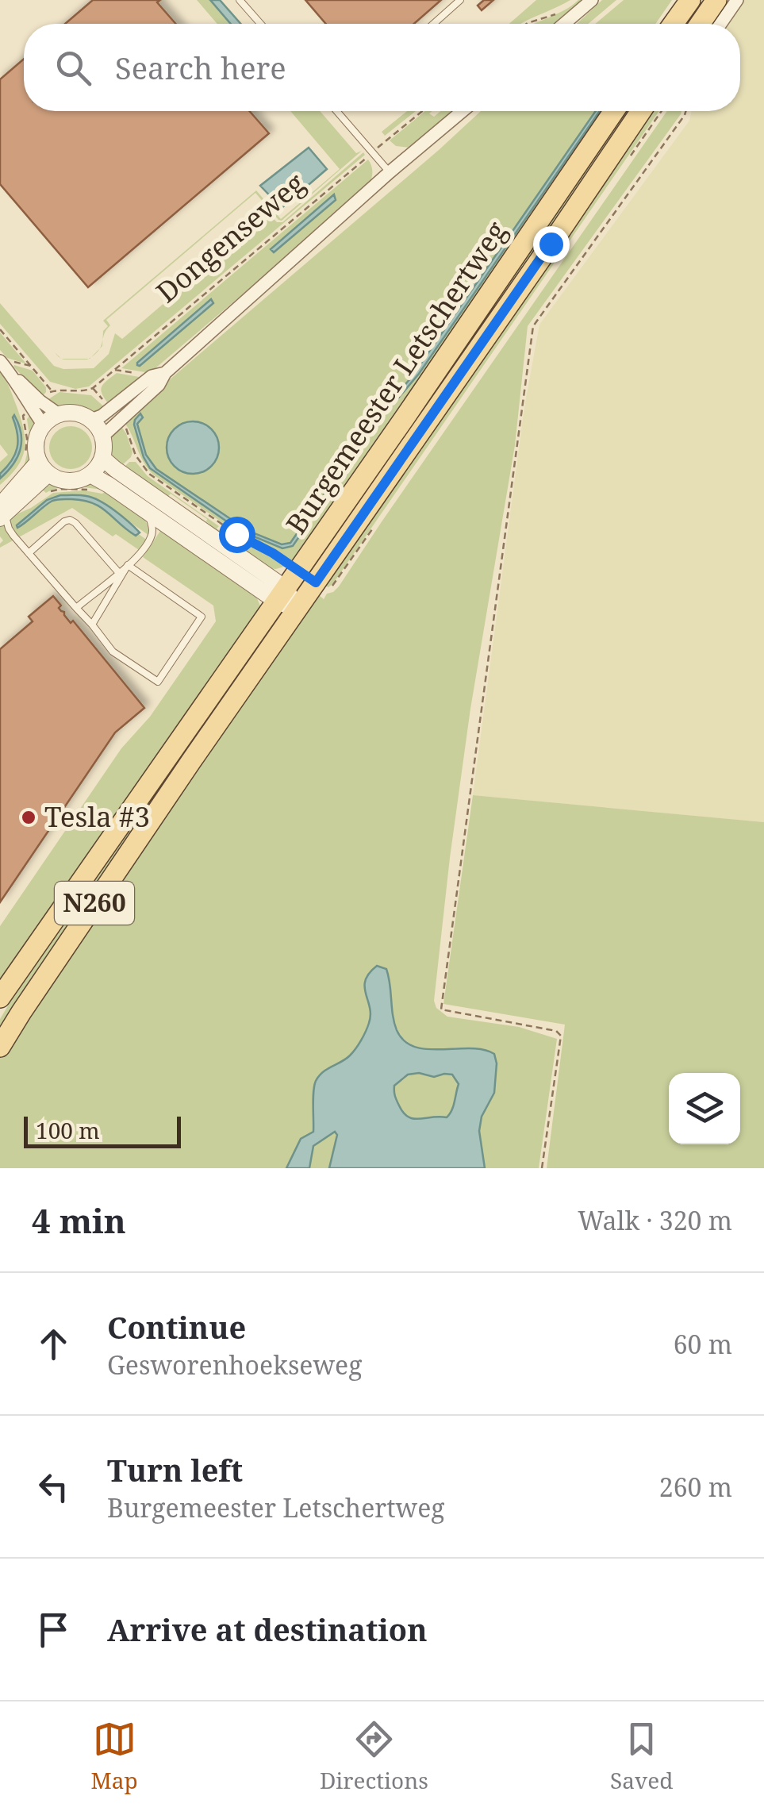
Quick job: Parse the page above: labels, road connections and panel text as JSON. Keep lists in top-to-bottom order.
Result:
{
  "streets": {
    "main road": ["Burgemeester Letschertweg", "N260"],
    "street": ["Dongenseweg"]
  },
  "places": ["Tesla #3"],
  "scale_bar": "100 m",
  "page": {
    "search": "Search here",
    "scale": "100 m",
    "heading": ["4 min", "Walk · 320 m"],
    "list": [
      ["Continue", "Gesworenhoekseweg", "60 m"],
      ["Turn left", "Burgemeester Letschertweg", "260 m"],
      "Arrive at destination"
    ],
    "nav": ["Map", "Directions", "Saved"]
  }
}
